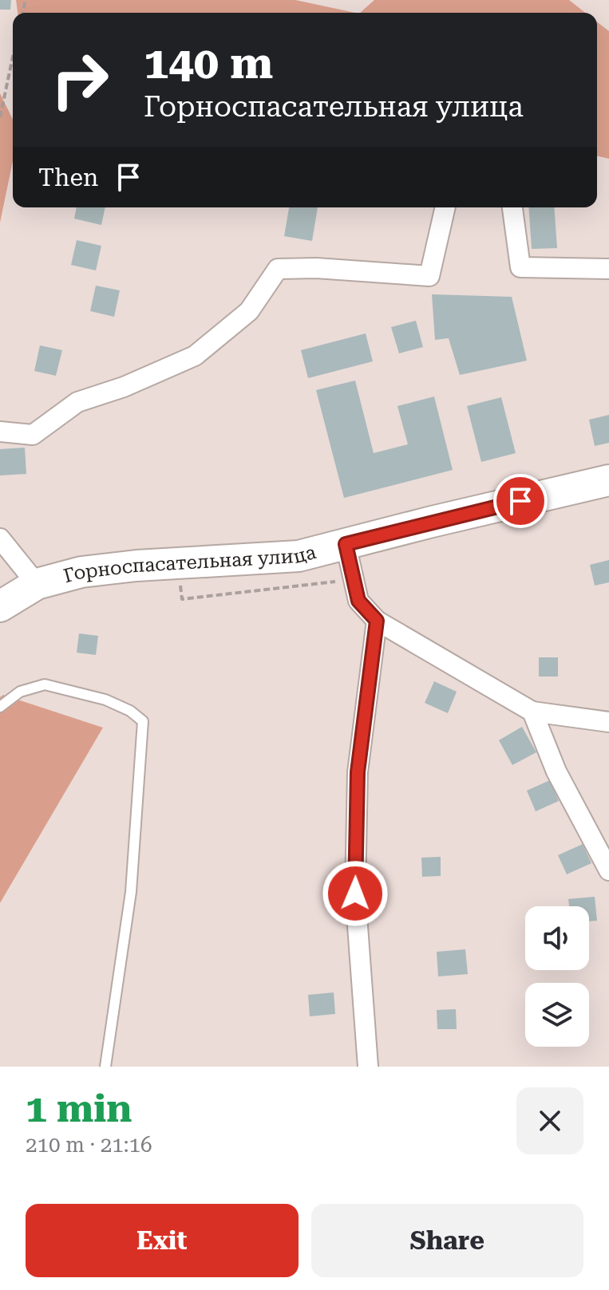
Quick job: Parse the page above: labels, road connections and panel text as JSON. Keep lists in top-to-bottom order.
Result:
{
  "streets": {
    "main road": ["Горноспасательная улица"]
  },
  "page": {
    "turn": ["140 m", "Горноспасательная улица"],
    "then": "Then",
    "heading": ["1 min", "210 m · 21:16"],
    "buttons": ["Exit", "Share"]
  }
}
